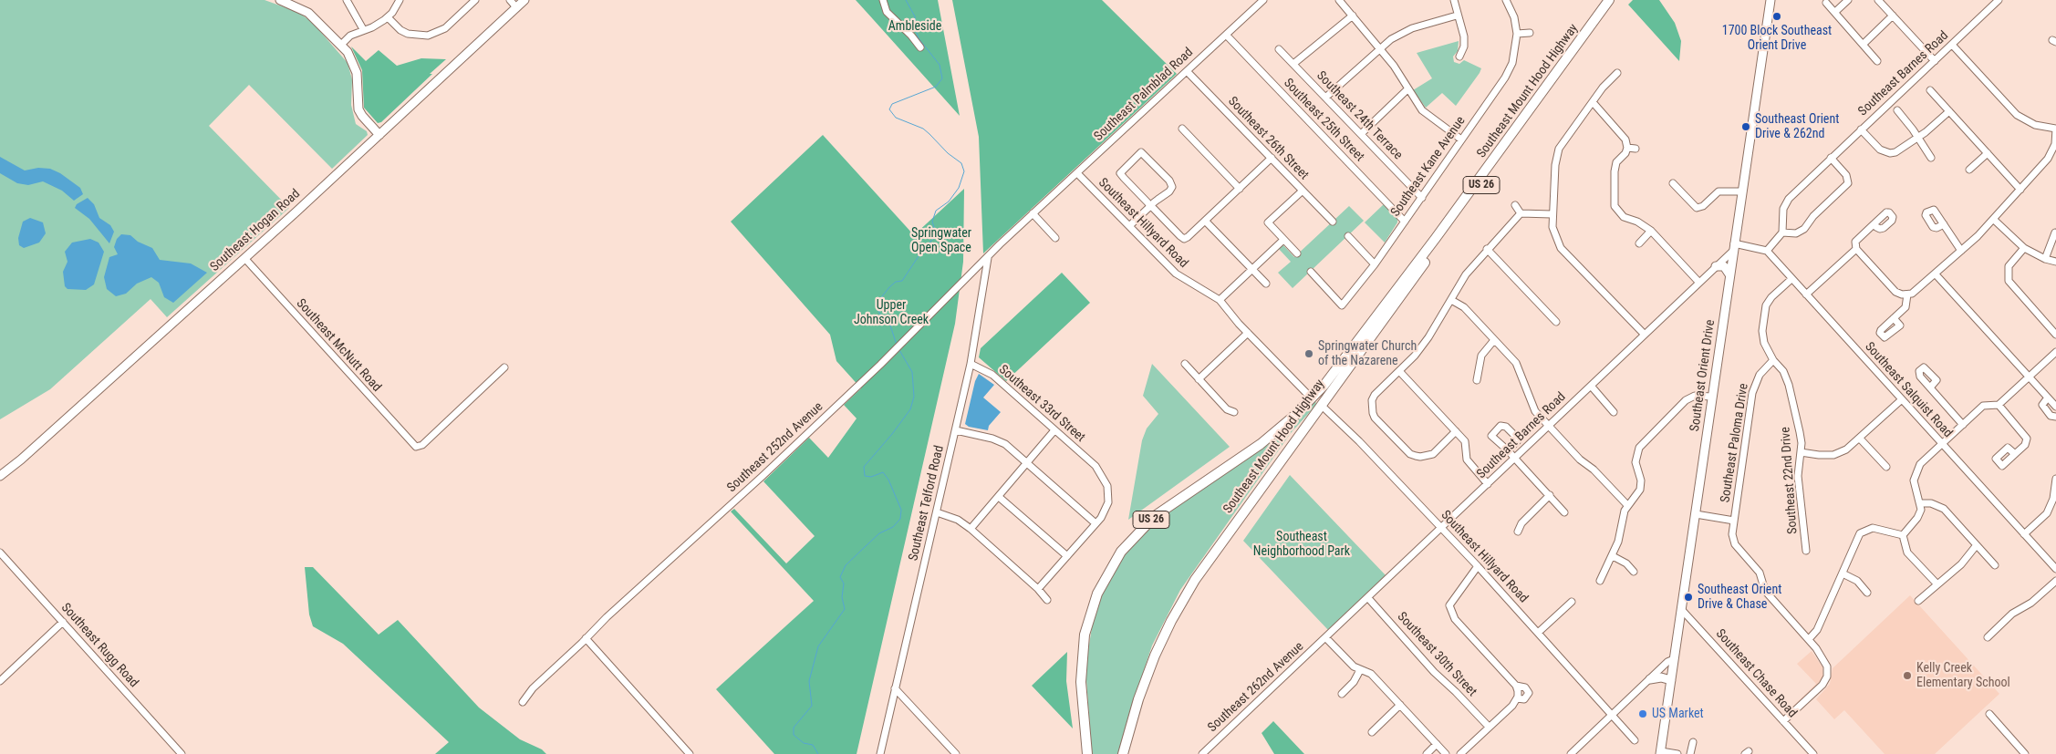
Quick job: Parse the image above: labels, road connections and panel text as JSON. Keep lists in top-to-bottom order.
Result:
{
  "streets": {
    "highway": ["Southeast Mount Hood Highway", "US 26"],
    "main road": ["Southeast Hogan Road", "Southeast Orient Drive"],
    "street": [
      "Southeast Barnes Road",
      "Southeast Palmblad Road",
      "Southeast 24th Terrace",
      "Southeast 25th Street",
      "Southeast 26th Street",
      "Southeast Kane Avenue",
      "Southeast Hillyard Road",
      "Southeast McNutt Road",
      "Southeast Salquist Road",
      "Southeast 33rd Street",
      "Southeast Paloma Drive",
      "Southeast 252nd Avenue",
      "Southeast 22nd Drive",
      "Southeast Telford Road",
      "Southeast Rugg Road",
      "Southeast 30th Street",
      "Southeast Chase Road",
      "Southeast 262nd Avenue"
    ]
  },
  "crossings": [
    ["Southeast Barnes Road", "Southeast Hillyard Road"],
    ["Southeast Barnes Road", "Southeast Orient Drive"],
    ["Southeast Barnes Road", "Southeast 30th Street"],
    ["Southeast Barnes Road", "Southeast 262nd Avenue"],
    ["Southeast Mount Hood Highway", "Southeast Hillyard Road"],
    ["Southeast Palmblad Road", "Southeast 25th Street"],
    ["Southeast Palmblad Road", "Southeast 26th Street"],
    ["Southeast Palmblad Road", "Southeast Hillyard Road"],
    ["Southeast Palmblad Road", "Southeast 252nd Avenue"],
    ["Southeast 24th Terrace", "Southeast Kane Avenue"],
    ["Southeast 25th Street", "Southeast Kane Avenue"],
    ["Southeast Hogan Road", "Southeast McNutt Road"],
    ["Southeast Orient Drive", "Southeast Chase Road"],
    ["Southeast 33rd Street", "Southeast Telford Road"],
    ["Southeast Paloma Drive", "Southeast 22nd Drive"],
    ["Southeast Paloma Drive", "Southeast Chase Road"],
    ["Southeast 252nd Avenue", "Southeast Telford Road"]
  ],
  "parks": [
    "Ambleside",
    "Springwater Open Space",
    "Upper Johnson Creek",
    "Southeast Neighborhood Park"
  ],
  "places": [
    "1700 Block Southeast Orient Drive",
    "Southeast Orient Drive & 262nd",
    "Springwater Church of the Nazarene",
    "Southeast Orient Drive & Chase",
    "Kelly Creek Elementary School",
    "US Market"
  ]
}
